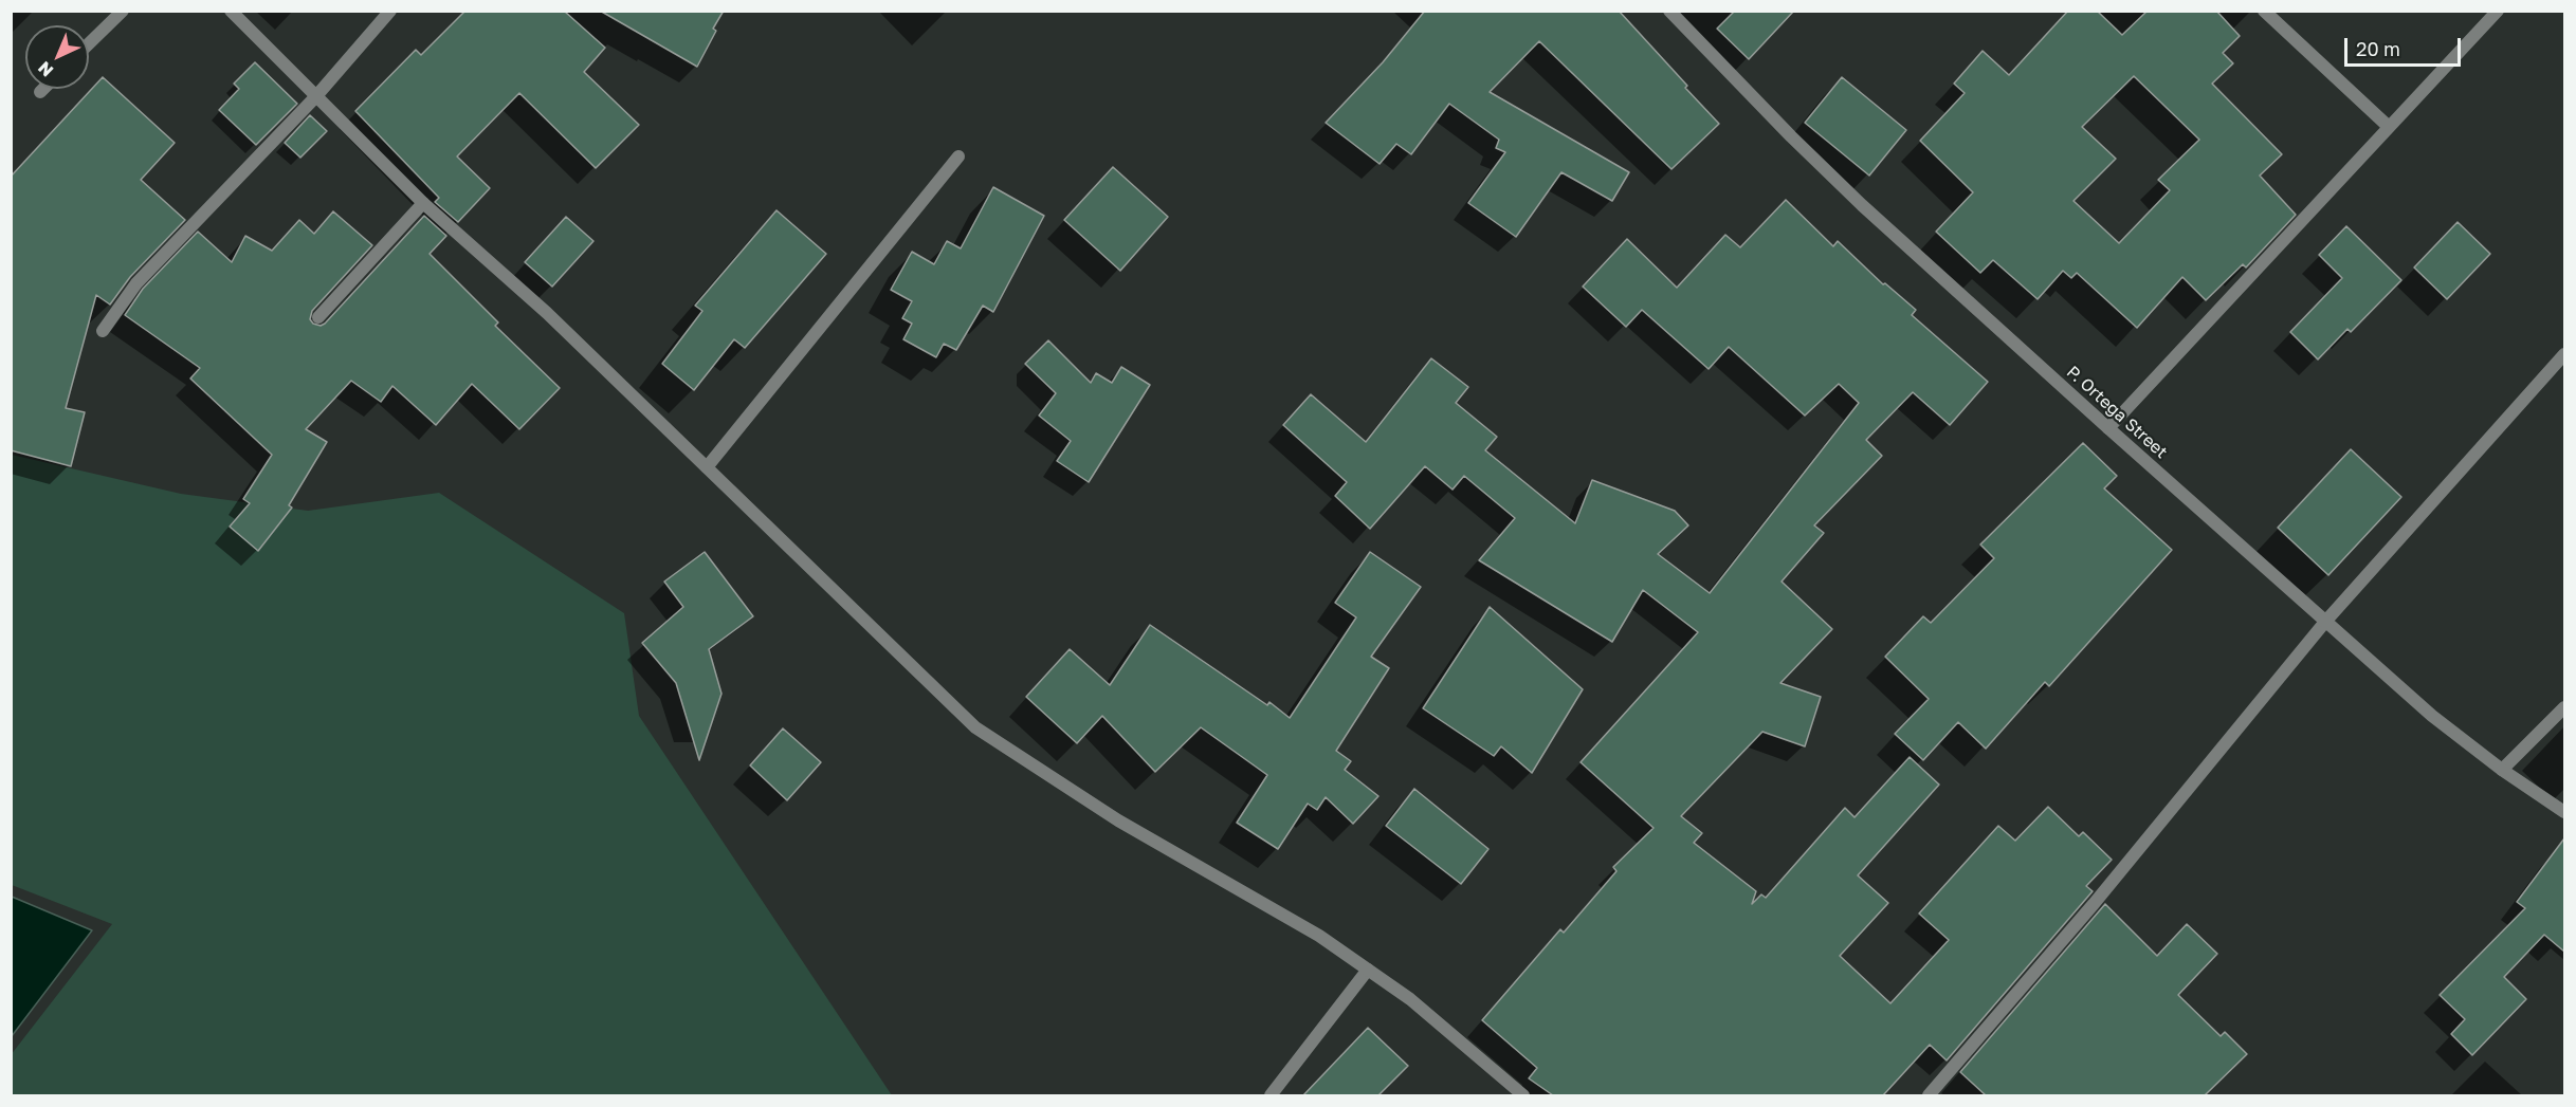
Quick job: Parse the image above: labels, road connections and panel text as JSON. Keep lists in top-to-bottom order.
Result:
{
  "streets": {
    "street": ["P. Ortega Street"]
  },
  "scale_bar": "20 m",
  "north": "bottom left"
}
